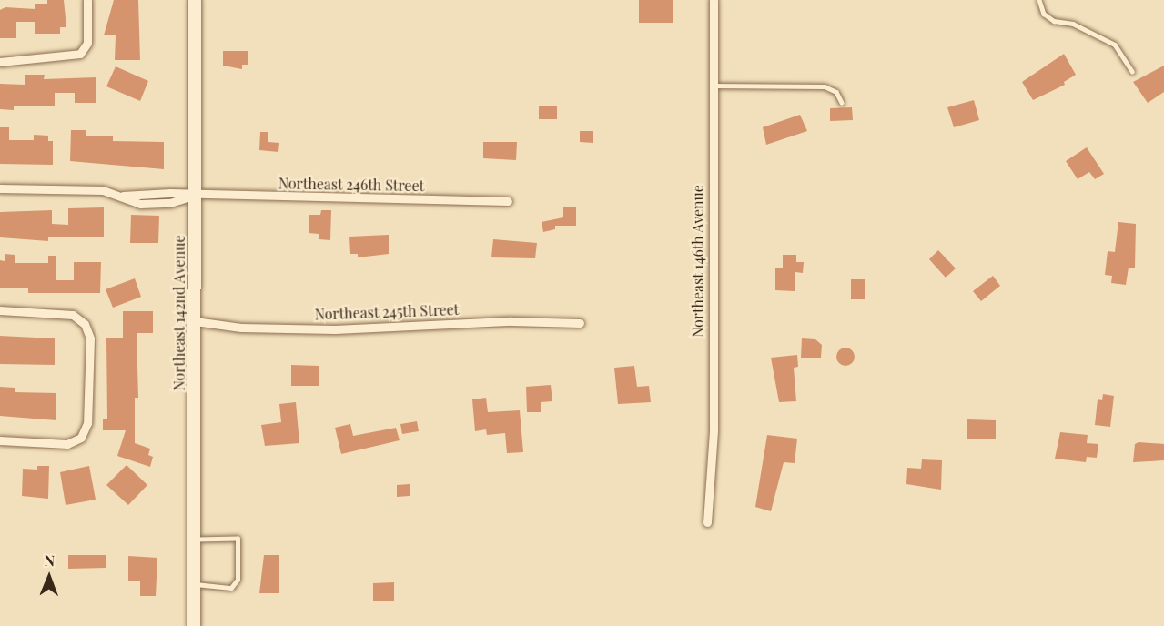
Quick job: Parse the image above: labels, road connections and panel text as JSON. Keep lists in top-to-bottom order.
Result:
{
  "streets": {
    "main road": ["Northeast 142nd Avenue"],
    "street": ["Northeast 246th Street", "Northeast 146th Avenue", "Northeast 245th Street"]
  },
  "crossings": [
    ["Northeast 246th Street", "Northeast 142nd Avenue"],
    ["Northeast 245th Street", "Northeast 142nd Avenue"]
  ],
  "north": "top"
}
